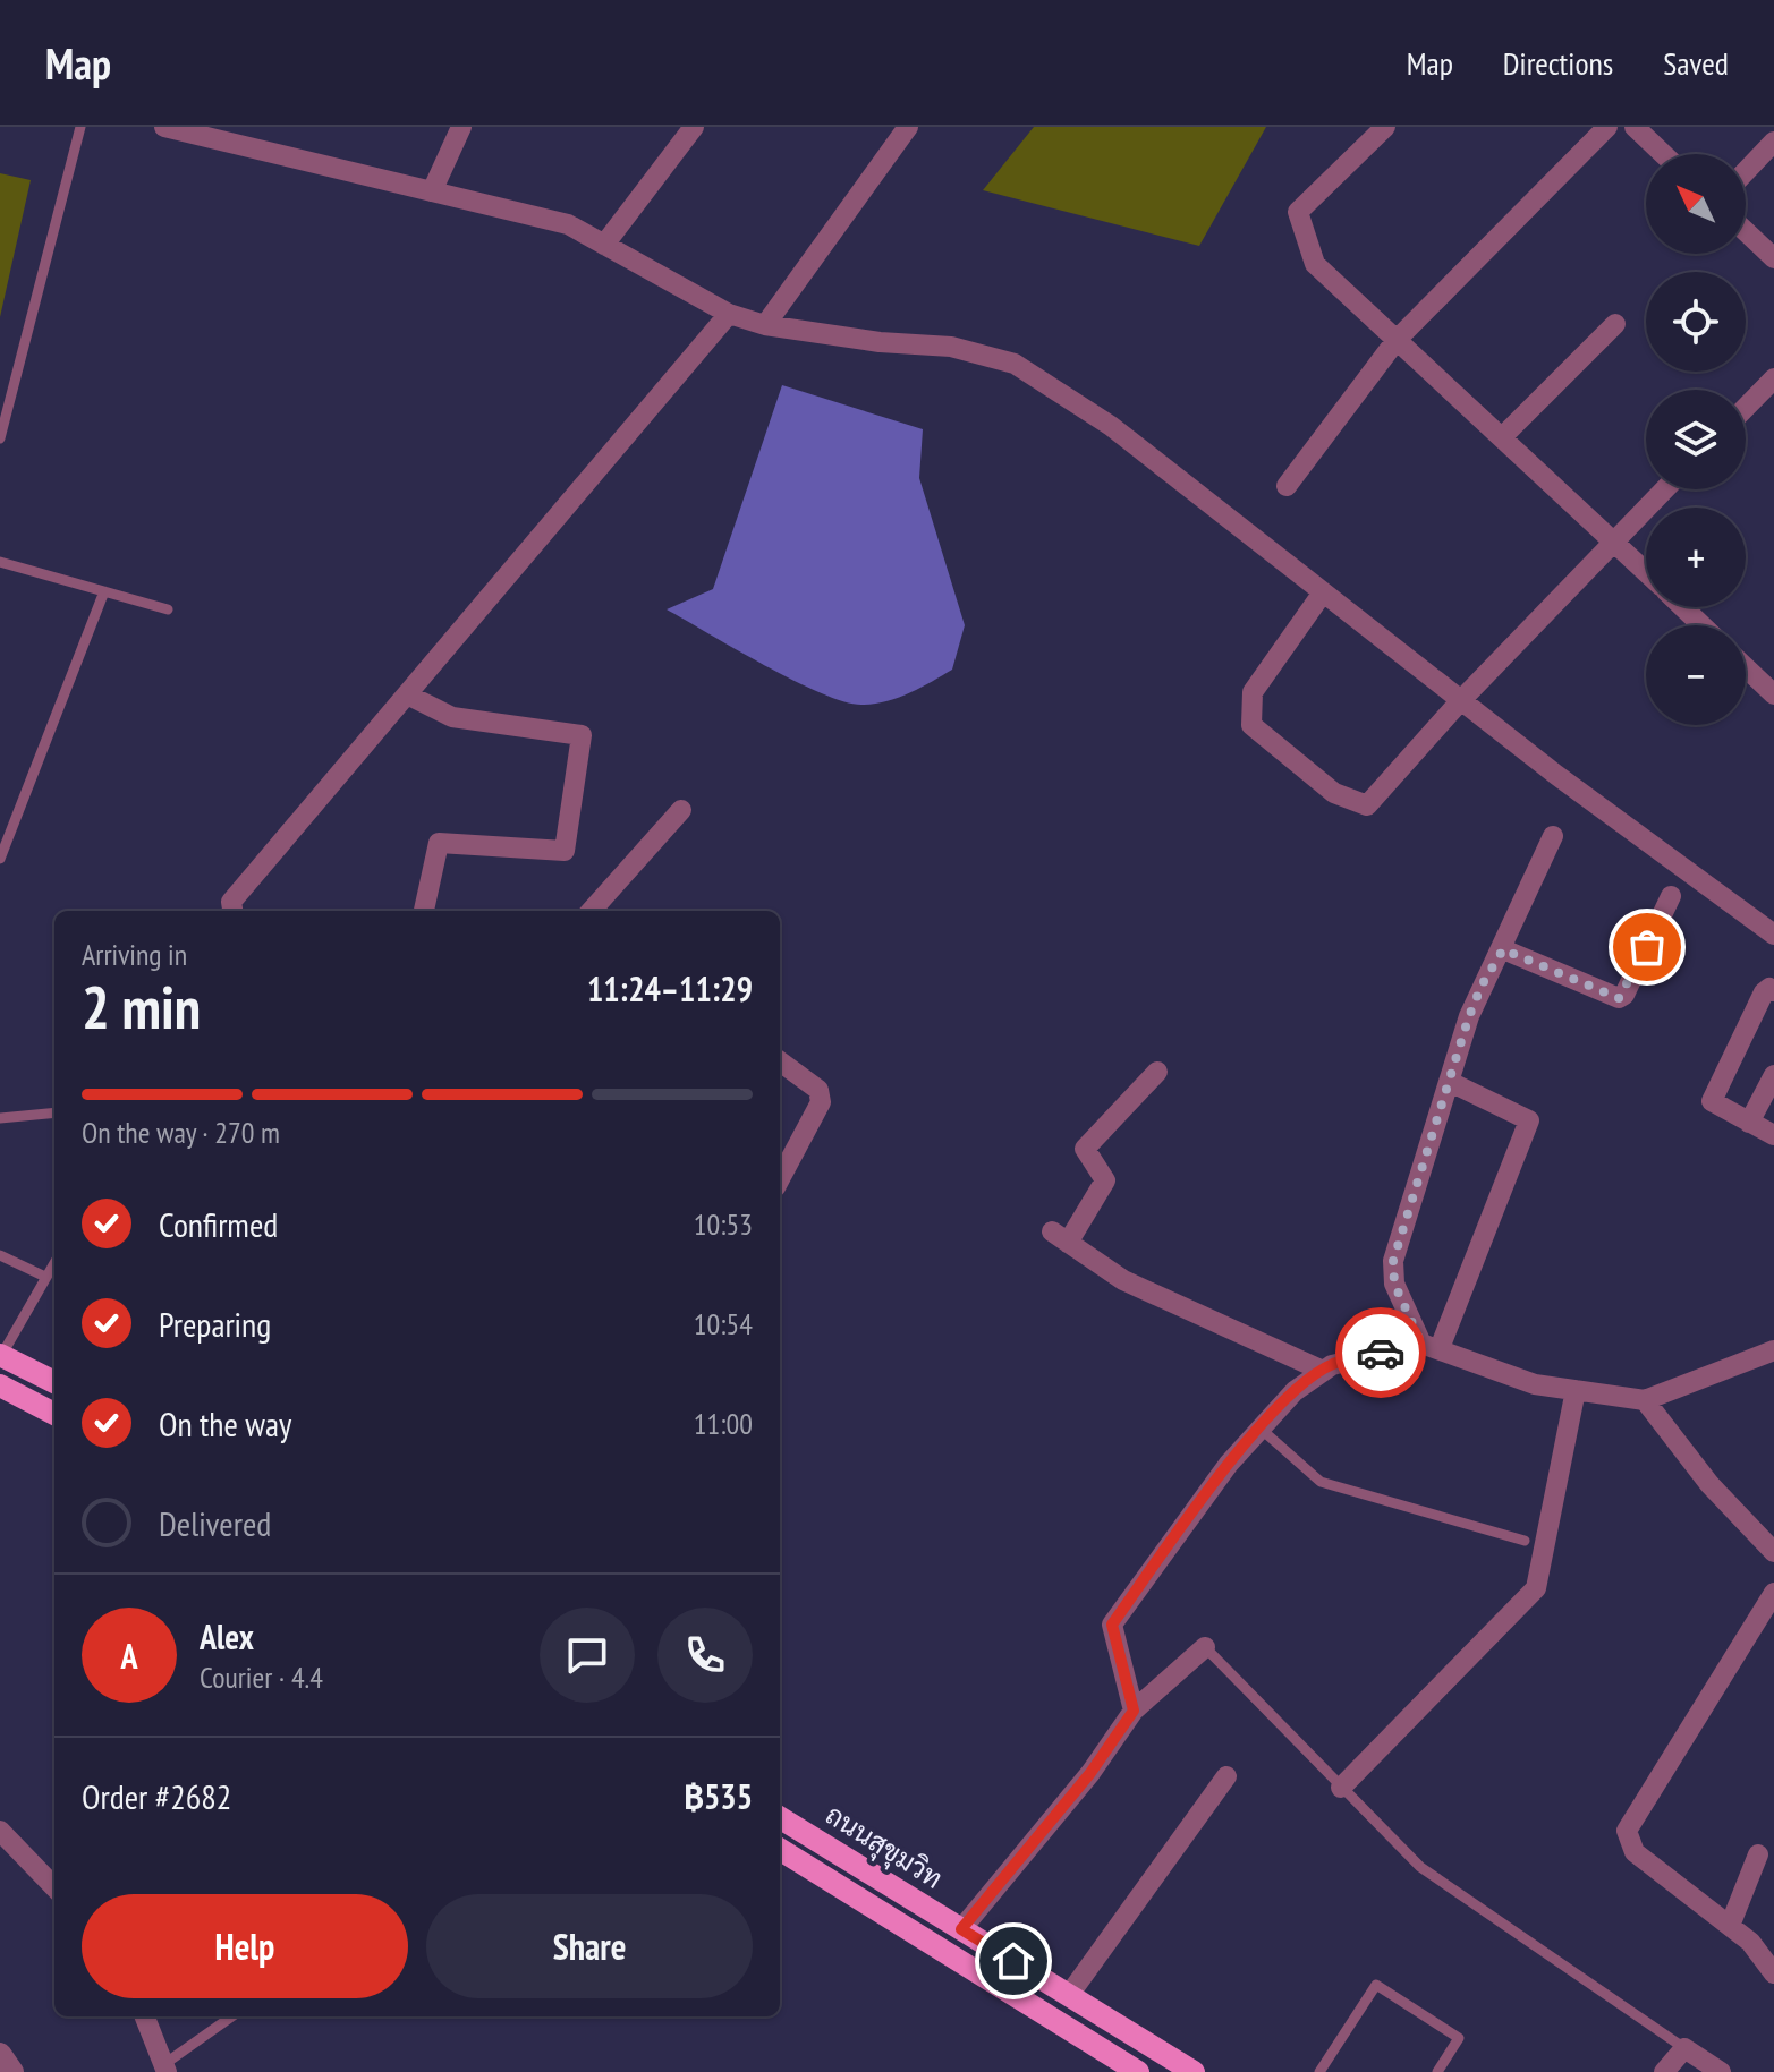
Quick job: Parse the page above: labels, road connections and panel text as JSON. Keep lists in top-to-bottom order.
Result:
{
  "streets": {
    "main road": ["ถนนสุขุมวิท"]
  },
  "north": "top left",
  "page": {
    "header": "Map",
    "nav": ["Map", "Directions", "Saved"],
    "map_buttons": ["+", "−"],
    "heading": ["2 min", "Arriving in", "11:24–11:29"],
    "panel": [
      "Alex",
      "Courier · 4.4",
      "Order #2682",
      "฿535"
    ],
    "bar": "On the way · 270 m",
    "list": [
      ["Confirmed", "10:53"],
      ["Preparing", "10:54"],
      ["On the way", "11:00"],
      "Delivered"
    ],
    "round": "A",
    "buttons": ["Help", "Share"]
  }
}
